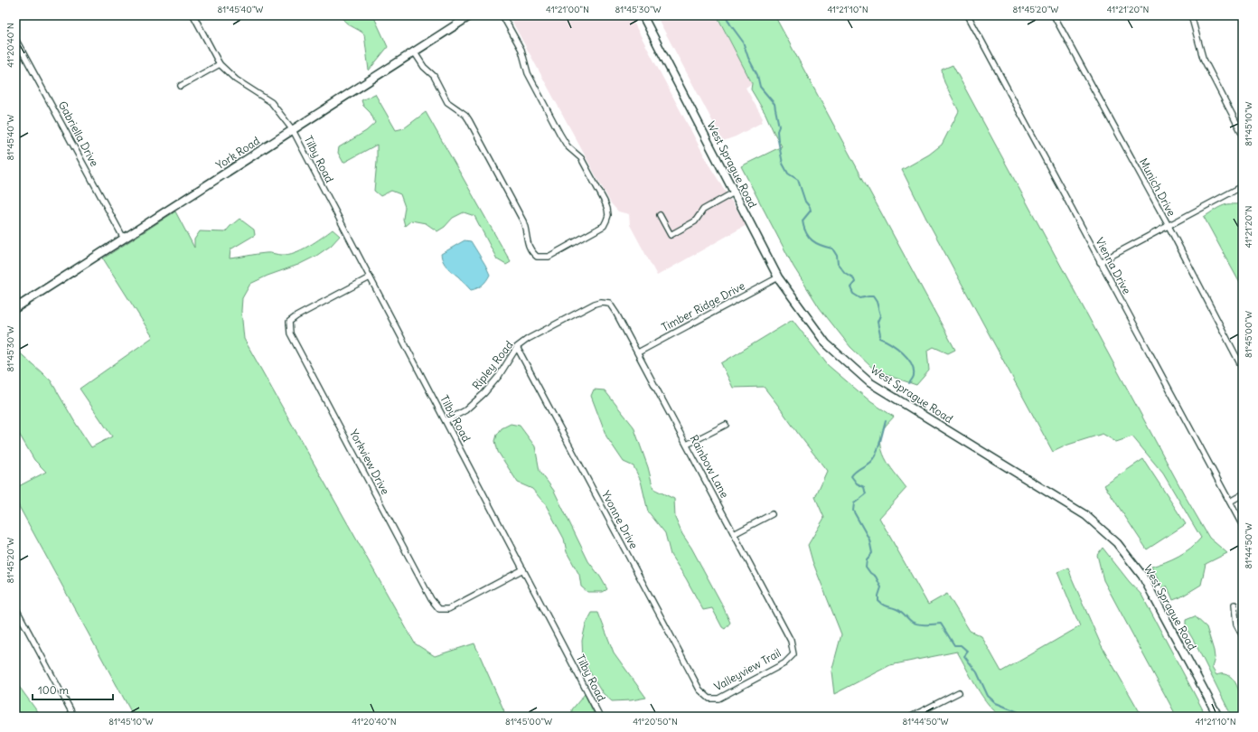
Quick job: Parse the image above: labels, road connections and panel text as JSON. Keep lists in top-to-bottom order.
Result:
{
  "streets": {
    "street": [
      "Gabriella Drive",
      "York Road",
      "Tilby Road",
      "West Sprague Road",
      "Munich Drive",
      "Vienna Drive",
      "Timber Ridge Drive",
      "Ripley Road",
      "Yorkview Drive",
      "Rainbow Lane",
      "Yvonne Drive",
      "Valleyview Trail"
    ]
  },
  "crossings": [
    ["Gabriella Drive", "York Road"],
    ["York Road", "Tilby Road"],
    ["Tilby Road", "Ripley Road"],
    ["Tilby Road", "Yorkview Drive"],
    ["West Sprague Road", "Timber Ridge Drive"],
    ["Timber Ridge Drive", "Rainbow Lane"],
    ["Ripley Road", "Rainbow Lane"],
    ["Ripley Road", "Yvonne Drive"],
    ["Rainbow Lane", "Valleyview Trail"],
    ["Yvonne Drive", "Valleyview Trail"]
  ],
  "scale_bar": "100 m",
  "coordinates": [
    "81°45'40\"W",
    "41°21'00\"N",
    "81°45'30\"W",
    "41°21'10\"N",
    "81°45'20\"W",
    "41°21'20\"N",
    "41°20'40\"N",
    "81°45'10\"W",
    "81°45'00\"W",
    "81°44'50\"W",
    "41°20'50\"N"
  ]
}
